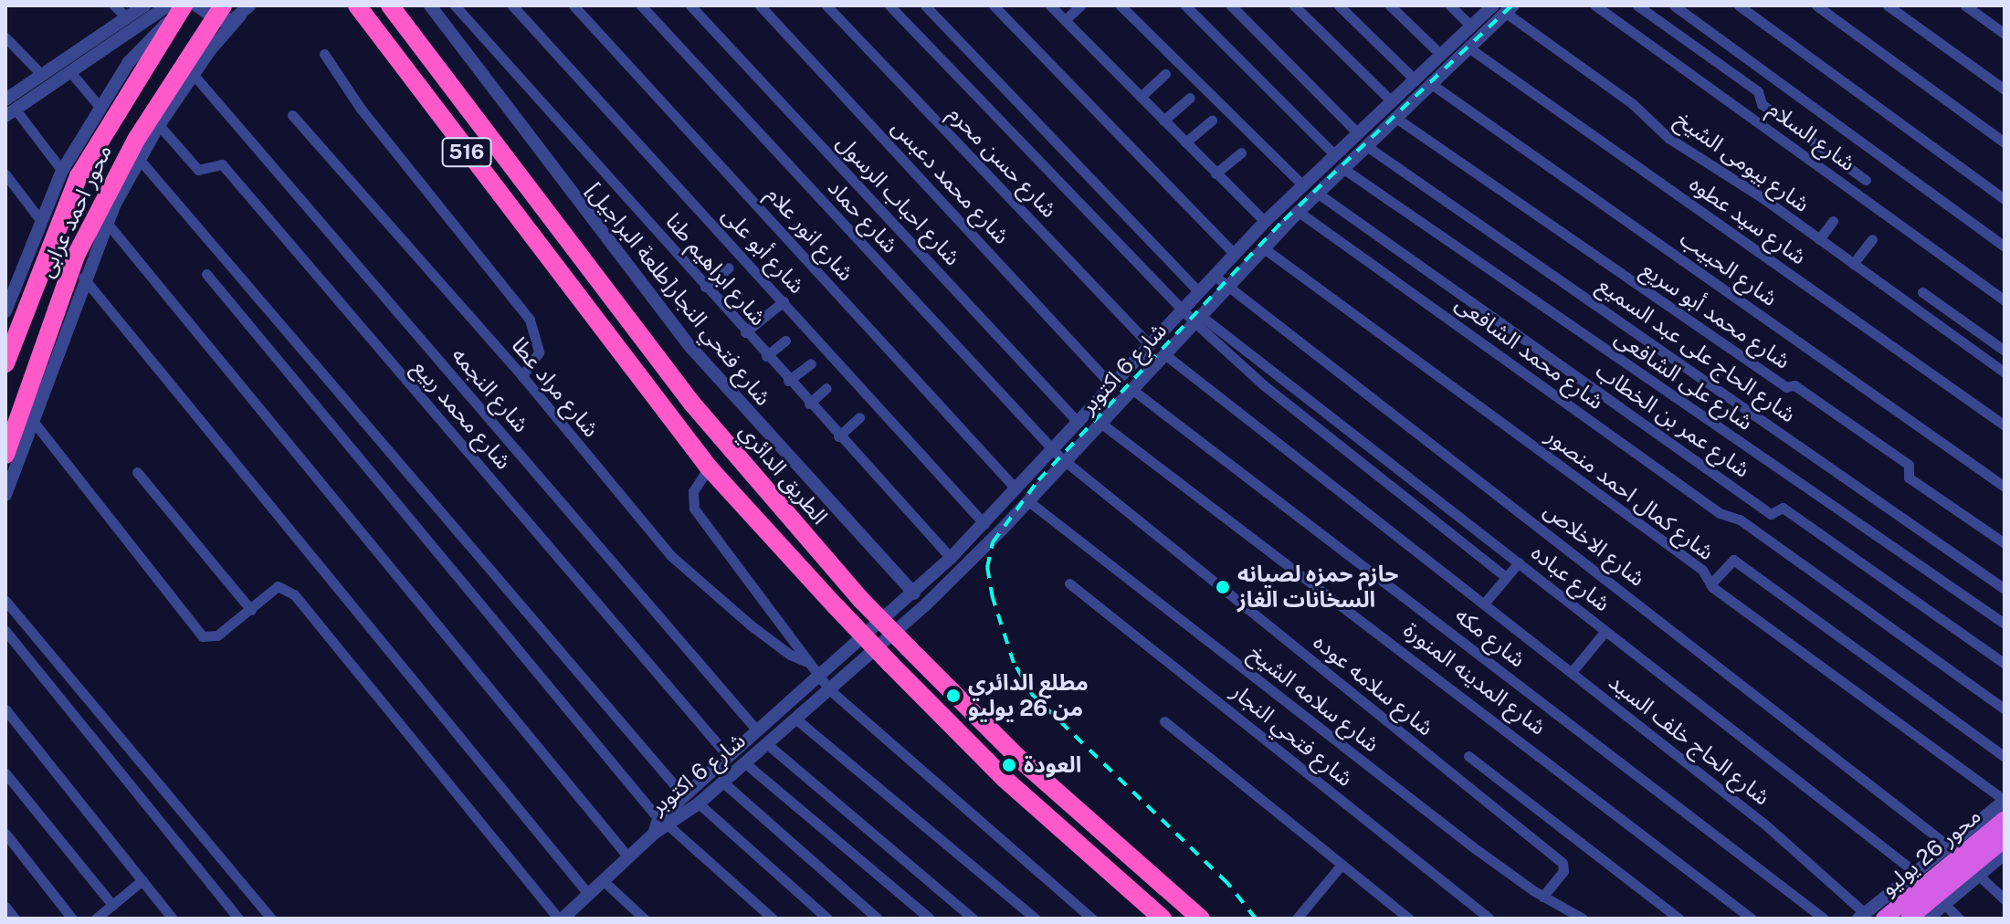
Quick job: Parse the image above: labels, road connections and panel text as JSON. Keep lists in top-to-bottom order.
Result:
{
  "streets": {
    "highway": [
      "516",
      "محور احمد عرابى",
      "الطريق الدائري",
      "محور 26 يوليو"
    ],
    "street": [
      "شارع السلام",
      "شارع حسن محرم",
      "شارع بيومى الشيخ",
      "شارع محمد دعبس",
      "شارع احباب الرسول",
      "شارع حماد",
      "شارع سيد عطوه",
      "شارع انور علام",
      "شارع أبو على",
      "شارع الحبيب",
      "شارع ابراهيم طنا",
      "شارع فتحي النجار[طلعة البراجيل]",
      "شارع محمد أبو سريع",
      "شارع الحاج على عبد السميع",
      "شارع محمد الشافعى",
      "شارع 6 اكتوبر",
      "شارع على الشافعى",
      "شارع مراد عطا",
      "شارع النجمه",
      "شارع محمد ربيع",
      "شارع عمر بن الخطاب",
      "شارع كمال احمد منصور",
      "شارع الاخلاص",
      "شارع عباده",
      "شارع مكه",
      "شارع المدينه المنورة",
      "شارع سلامه عوده",
      "شارع سلامه الشيخ",
      "شارع فتحي النجار",
      "شارع الحاج خلف السيد"
    ]
  },
  "crossings": [
    ["شارع حسن محرم", "شارع 6 اكتوبر"],
    ["شارع بيومى الشيخ", "شارع 6 اكتوبر"],
    ["شارع محمد دعبس", "شارع 6 اكتوبر"],
    ["شارع احباب الرسول", "شارع 6 اكتوبر"],
    ["شارع حماد", "شارع 6 اكتوبر"],
    ["شارع حماد", "شارع سلامه عوده"],
    ["شارع سيد عطوه", "شارع 6 اكتوبر"],
    ["شارع انور علام", "شارع 6 اكتوبر"],
    ["شارع أبو على", "شارع 6 اكتوبر"],
    ["شارع الحبيب", "شارع 6 اكتوبر"],
    ["شارع ابراهيم طنا", "شارع 6 اكتوبر"],
    ["شارع فتحي النجار[طلعة البراجيل]", "شارع 6 اكتوبر"],
    ["شارع محمد أبو سريع", "شارع 6 اكتوبر"],
    ["شارع الحاج على عبد السميع", "شارع 6 اكتوبر"],
    ["شارع محمد الشافعى", "شارع 6 اكتوبر"],
    ["شارع 6 اكتوبر", "شارع على الشافعى"],
    ["شارع 6 اكتوبر", "شارع النجمه"],
    ["شارع 6 اكتوبر", "شارع محمد ربيع"],
    ["شارع 6 اكتوبر", "شارع عمر بن الخطاب"],
    ["شارع 6 اكتوبر", "شارع كمال احمد منصور"],
    ["شارع 6 اكتوبر", "شارع الاخلاص"],
    ["شارع 6 اكتوبر", "شارع عباده"],
    ["شارع 6 اكتوبر", "شارع مكه"],
    ["شارع 6 اكتوبر", "شارع المدينه المنورة"],
    ["شارع 6 اكتوبر", "شارع سلامه عوده"],
    ["شارع 6 اكتوبر", "شارع سلامه الشيخ"],
    ["شارع 6 اكتوبر", "شارع الحاج خلف السيد"],
    ["شارع سلامه عوده", "شارع سلامه الشيخ"]
  ],
  "places": ["حازم حمزه لصيانه السخانات الغاز", "مطلع الدائري من 26 يوليو", "العودة"]
}
